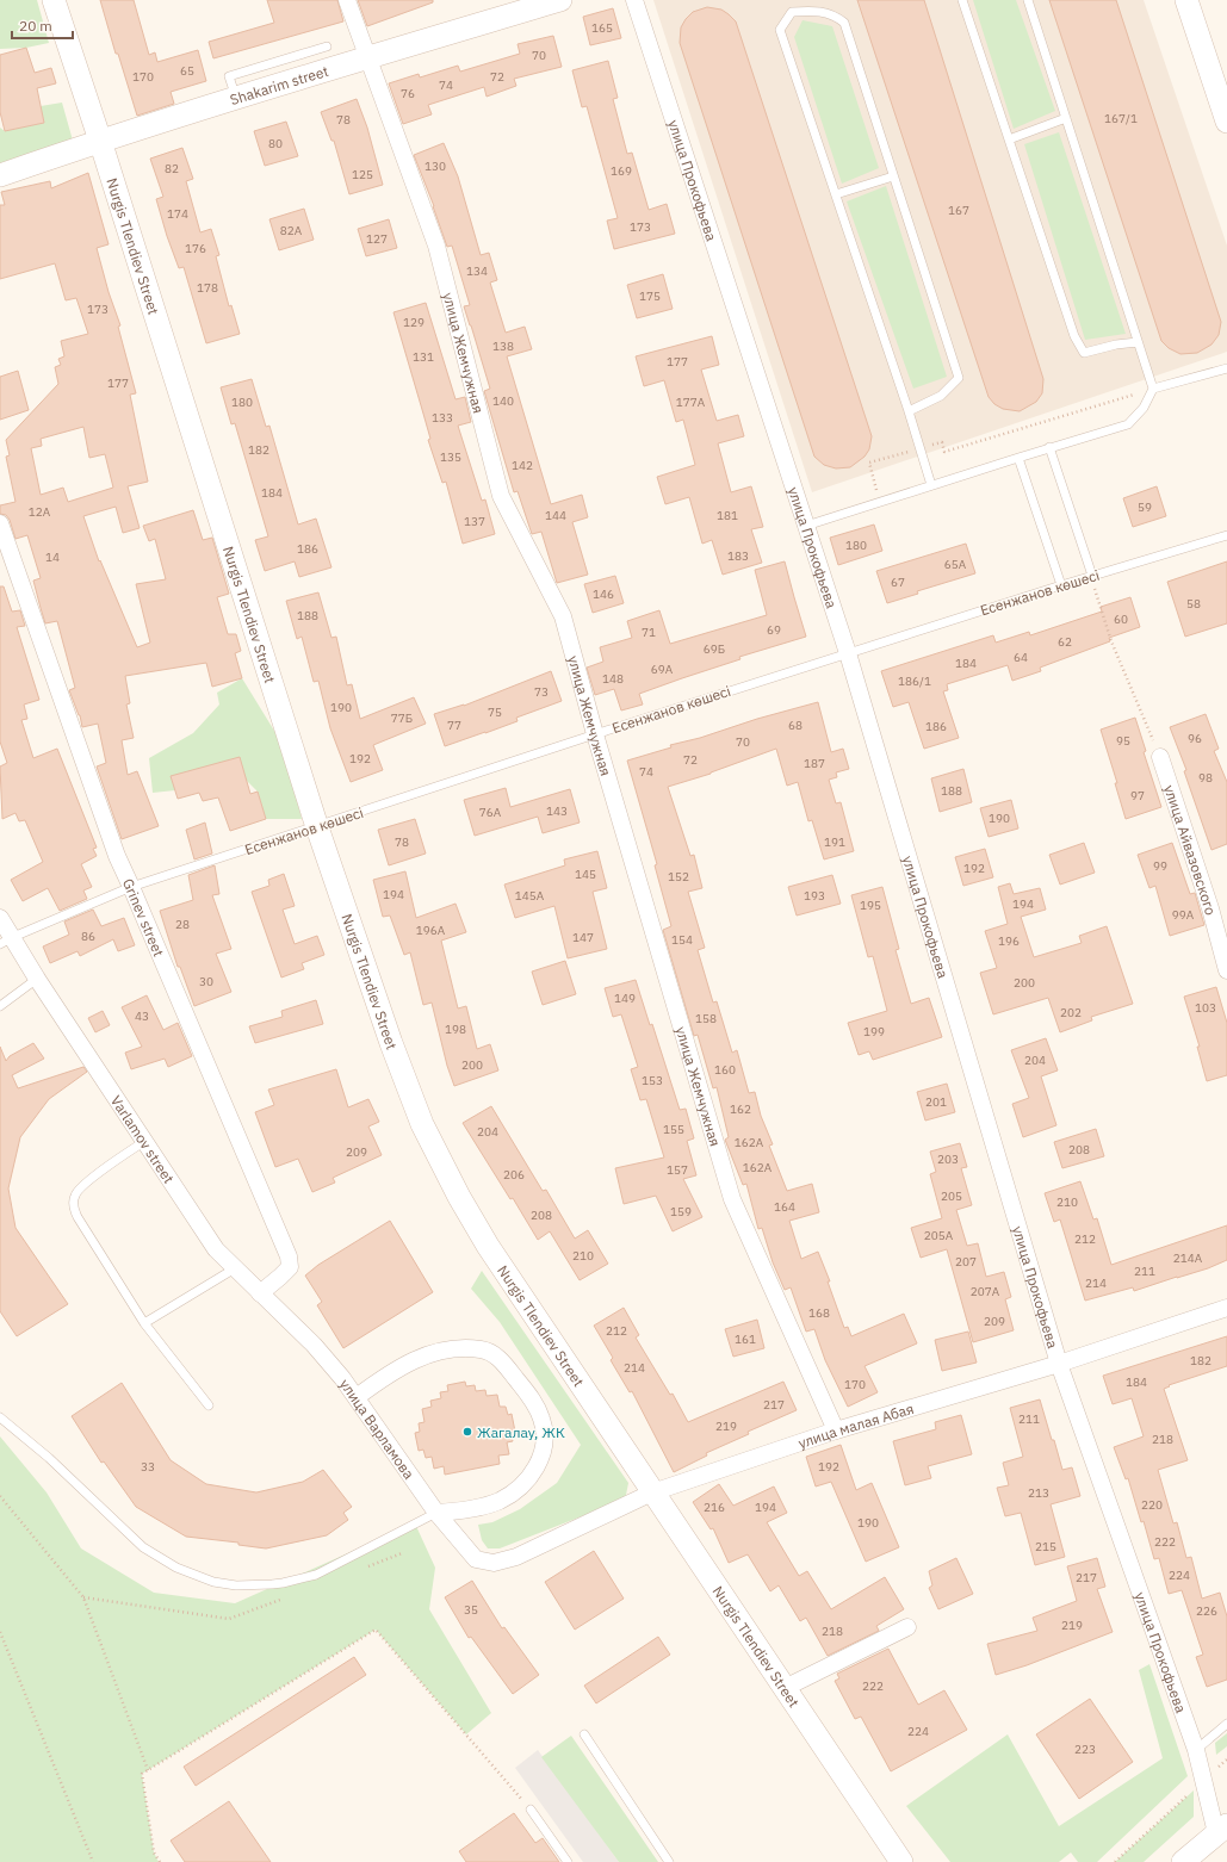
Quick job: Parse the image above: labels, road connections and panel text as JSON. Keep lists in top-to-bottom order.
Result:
{
  "streets": {
    "street": [
      "Shakarim street",
      "улица Прокофьева",
      "Nurgis Tlendiev Street",
      "улица Жемчужная",
      "улица Айвазовского",
      "Grinev street",
      "Varlamov street",
      "улица малая Абая",
      "улица Варламова"
    ],
    "lane": ["Есенжанов көшесі"]
  },
  "crossings": [
    ["Shakarim street", "Nurgis Tlendiev Street"],
    ["Shakarim street", "улица Жемчужная"],
    ["улица Прокофьева", "Есенжанов көшесі"],
    ["улица Прокофьева", "улица малая Абая"],
    ["Nurgis Tlendiev Street", "Есенжанов көшесі"],
    ["Nurgis Tlendiev Street", "улица малая Абая"],
    ["улица Жемчужная", "Есенжанов көшесі"],
    ["улица Жемчужная", "улица малая Абая"],
    ["Есенжанов көшесі", "Grinev street"],
    ["Grinev street", "Varlamov street"],
    ["Grinev street", "улица Варламова"],
    ["Varlamov street", "улица Варламова"],
    ["улица малая Абая", "улица Варламова"]
  ],
  "places": ["Жагалау, ЖК"],
  "house_numbers": [
    "165",
    "70",
    "65",
    "170",
    "72",
    "74",
    "76",
    "167/1",
    "78",
    "80",
    "130",
    "82",
    "169",
    "125",
    "167",
    "174",
    "173",
    "82А",
    "127",
    "176",
    "134",
    "178",
    "175",
    "173",
    "129",
    "138",
    "131",
    "177",
    "177",
    "140",
    "180",
    "177А",
    "133",
    "182",
    "135",
    "142",
    "184",
    "59",
    "12А",
    "144",
    "181",
    "137",
    "180",
    "186",
    "183",
    "14",
    "65А",
    "67",
    "146",
    "58",
    "188",
    "60",
    "69",
    "71",
    "62",
    "69Б",
    "64",
    "184",
    "69А",
    "148",
    "186/1",
    "73",
    "190",
    "75",
    "77Б",
    "77",
    "68",
    "186",
    "96",
    "95",
    "70",
    "192",
    "72",
    "187",
    "74",
    "98",
    "188",
    "97",
    "143",
    "76А",
    "190",
    "78",
    "191",
    "99",
    "192",
    "145",
    "152",
    "194",
    "145А",
    "193",
    "194",
    "195",
    "99А",
    "28",
    "196А",
    "86",
    "147",
    "154",
    "196",
    "30",
    "200",
    "149",
    "103",
    "202",
    "43",
    "158",
    "198",
    "199",
    "204",
    "200",
    "160",
    "153",
    "201",
    "162",
    "155",
    "204",
    "162А",
    "208",
    "209",
    "203",
    "162А",
    "157",
    "206",
    "205",
    "210",
    "164",
    "159",
    "208",
    "205А",
    "212",
    "210",
    "214А",
    "207",
    "211",
    "214",
    "207А",
    "168",
    "209",
    "212",
    "161",
    "182",
    "214",
    "184",
    "170",
    "217",
    "211",
    "219",
    "218",
    "33",
    "192",
    "213",
    "220",
    "216",
    "194",
    "190",
    "222",
    "215",
    "224",
    "217",
    "35",
    "226",
    "219",
    "218",
    "222",
    "224",
    "223"
  ],
  "scale_bar": "20 m"
}
